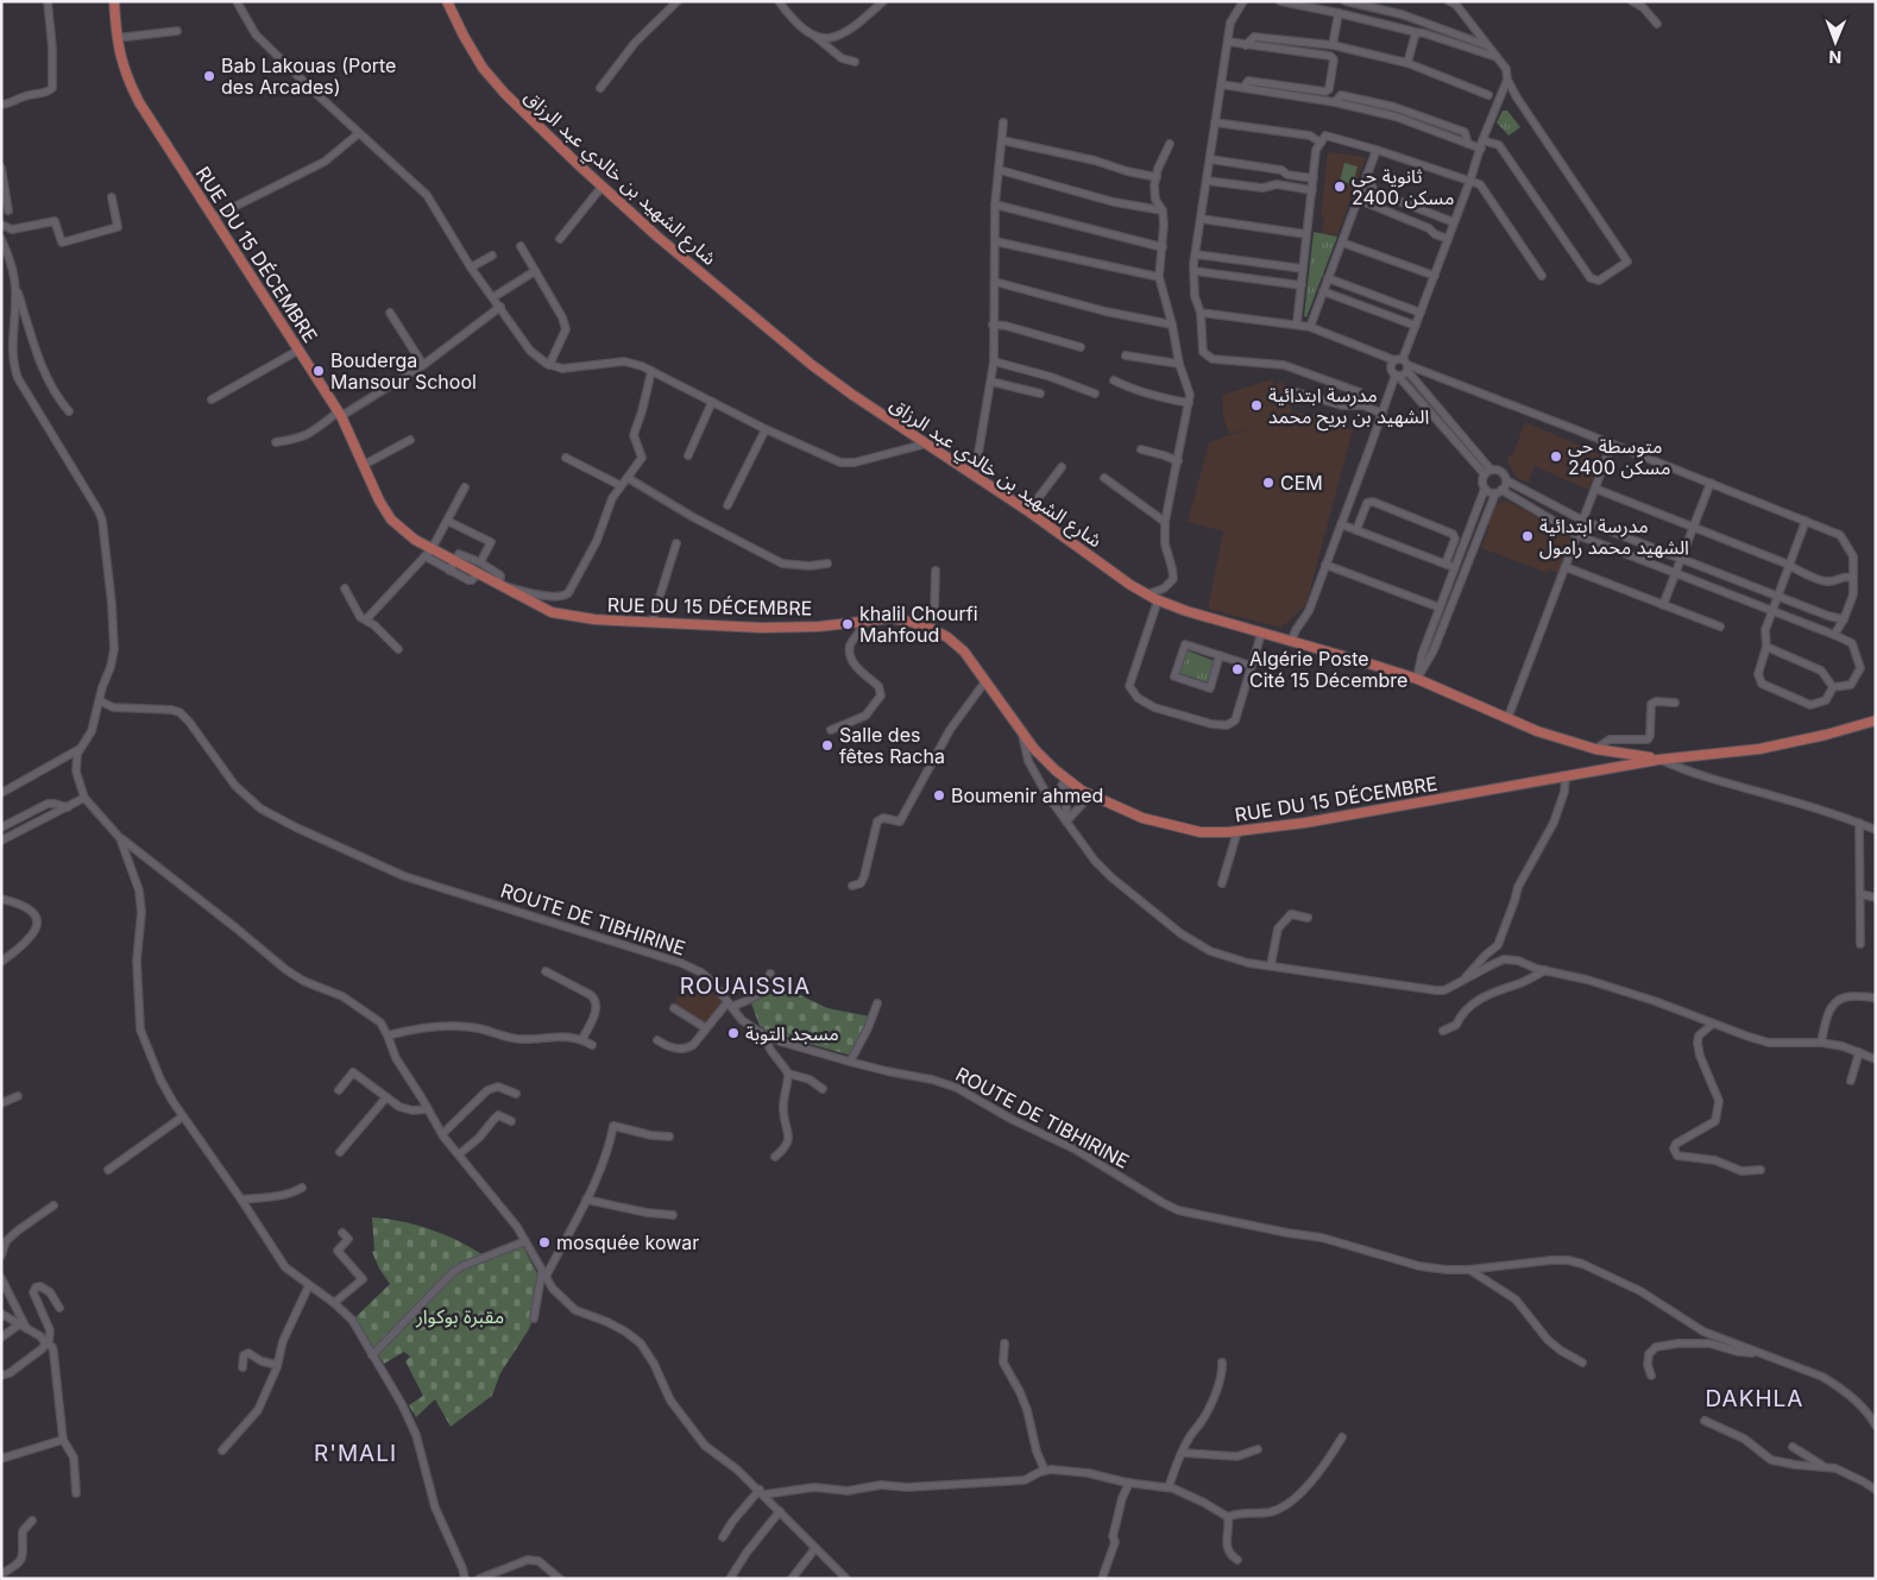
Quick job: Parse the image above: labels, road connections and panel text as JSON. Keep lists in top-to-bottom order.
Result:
{
  "streets": {
    "main road": ["شارع الشهيد بن خالدي عبد الرزاق", "RUE DU 15 DÉCEMBRE"],
    "street": ["ROUTE DE TIBHIRINE"]
  },
  "crossings": [
    ["شارع الشهيد بن خالدي عبد الرزاق", "RUE DU 15 DÉCEMBRE"]
  ],
  "districts": ["ROUAISSIA", "DAKHLA", "R'MALI"],
  "parks": ["مقبرة بوكوار"],
  "places": [
    "Bab Lakouas (Porte des Arcades)",
    "ثانوية حي 2400 مسكن",
    "Bouderga Mansour School",
    "مدرسة ابتدائية الشهيد بن بريح محمد",
    "متوسطة حي 2400 مسكن",
    "CEM",
    "مدرسة ابتدائية الشهيد محمد رامول",
    "khalil Chourfi Mahfoud",
    "Algérie Poste Cité 15 Décembre",
    "Salle des fêtes Racha",
    "Boumenir ahmed",
    "مسجد التوبة",
    "mosquée kowar"
  ],
  "north": "bottom"
}
